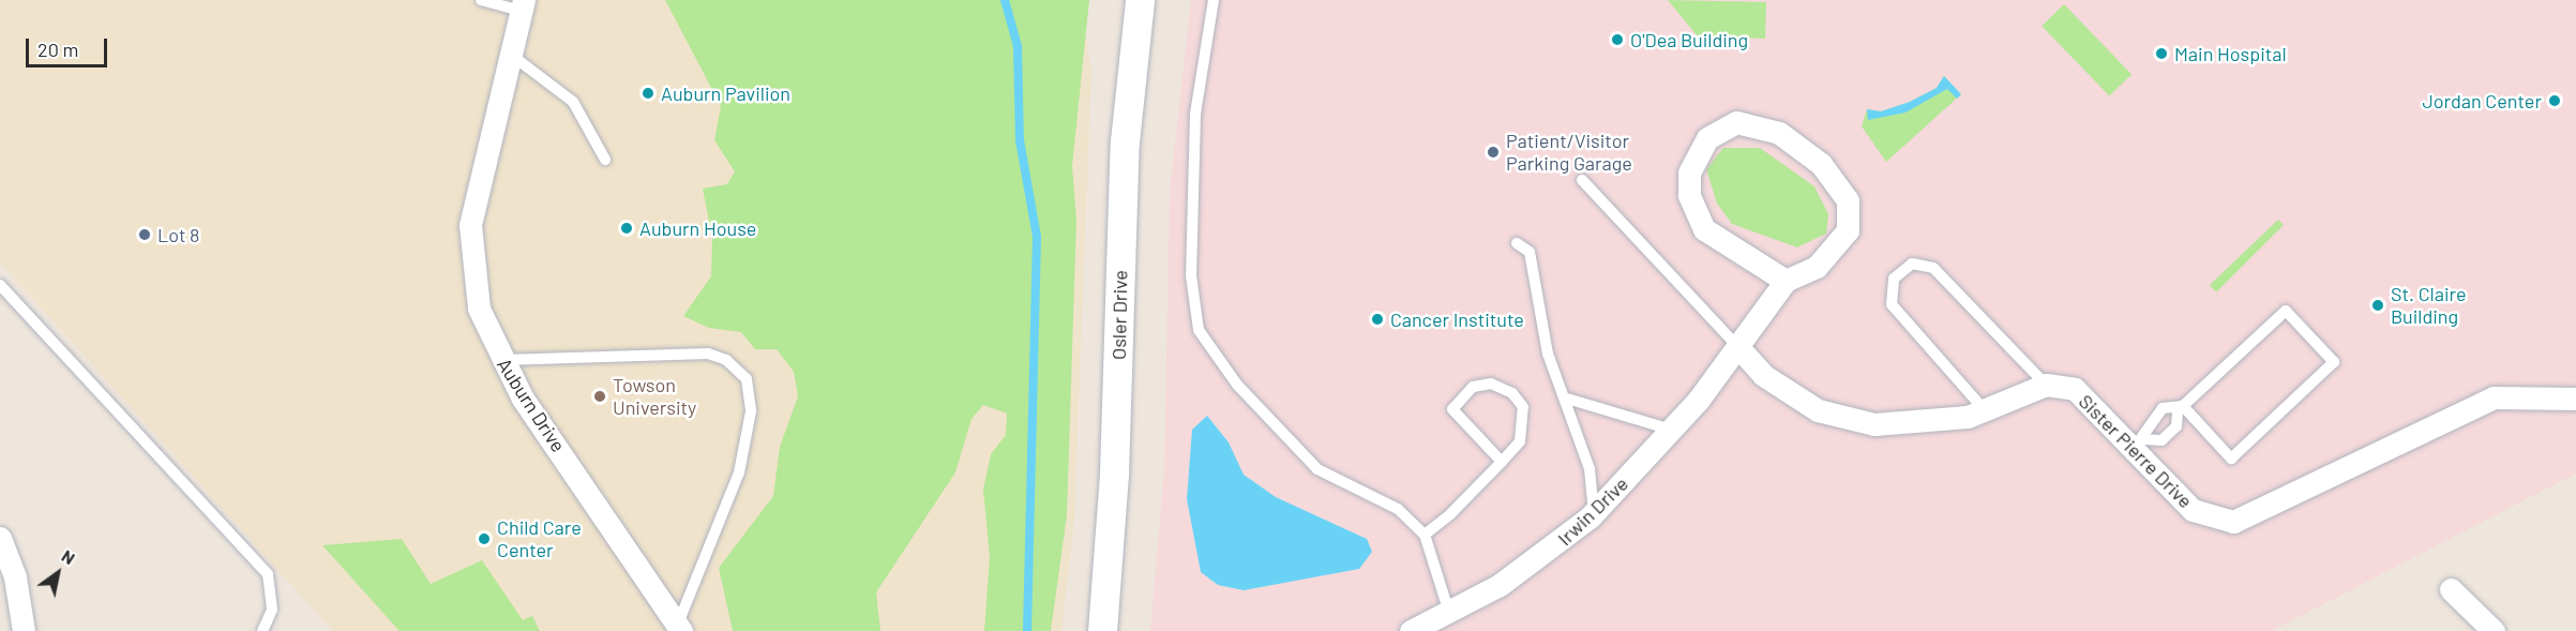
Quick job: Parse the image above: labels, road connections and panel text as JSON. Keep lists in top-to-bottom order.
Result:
{
  "streets": {
    "street": [
      "Osler Drive",
      "Auburn Drive",
      "Sister Pierre Drive",
      "Irwin Drive"
    ]
  },
  "places": [
    "O'Dea Building",
    "Main Hospital",
    "Auburn Pavilion",
    "Jordan Center",
    "Patient/Visitor Parking Garage",
    "Auburn House",
    "Lot 8",
    "St. Claire Building",
    "Cancer Institute",
    "Towson University",
    "Child Care Center"
  ],
  "scale_bar": "20 m",
  "north": "top right"
}
